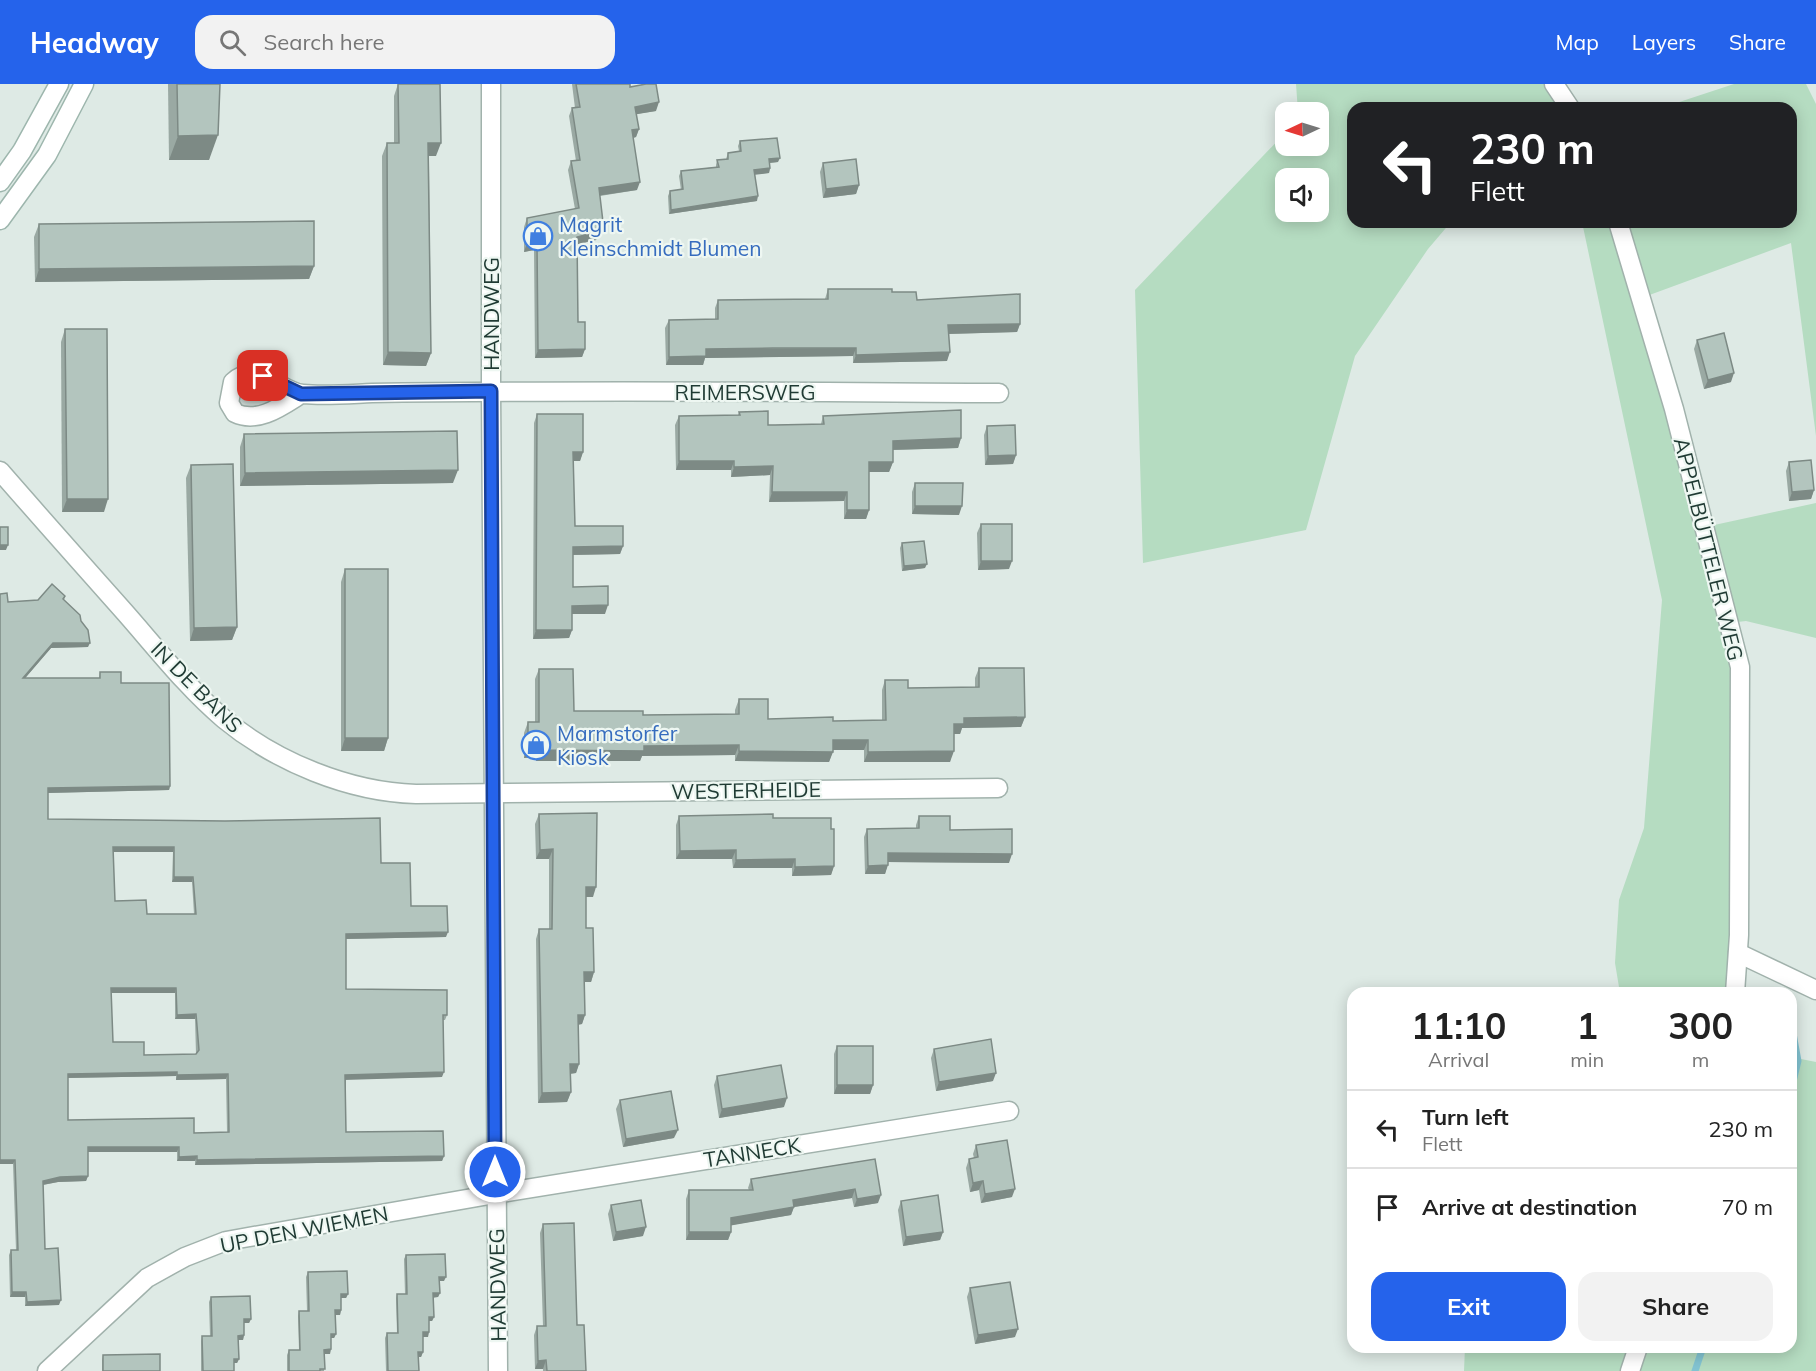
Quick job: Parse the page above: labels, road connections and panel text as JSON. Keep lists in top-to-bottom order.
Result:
{
  "streets": {
    "street": [
      "HANDWEG",
      "REIMERSWEG",
      "APPELBÜTTELER WEG",
      "IN DE BANS",
      "WESTERHEIDE",
      "TANNECK",
      "UP DEN WIEMEN"
    ]
  },
  "crossings": [
    ["HANDWEG", "REIMERSWEG"],
    ["HANDWEG", "IN DE BANS"],
    ["HANDWEG", "WESTERHEIDE"],
    ["HANDWEG", "TANNECK"],
    ["HANDWEG", "UP DEN WIEMEN"],
    ["IN DE BANS", "WESTERHEIDE"],
    ["TANNECK", "UP DEN WIEMEN"]
  ],
  "places": {
    "shop": ["Magrit Kleinschmidt Blumen", "Marmstorfer Kiosk"]
  },
  "north": "left",
  "page": {
    "header": "Headway",
    "search": "Search here",
    "nav": ["Map", "Layers", "Share"],
    "turn": ["230 m", "Flett"],
    "eta": [
      "11:10",
      "Arrival",
      "1",
      "min",
      "300",
      "m"
    ],
    "list": [
      {
        "name": "Turn left",
        "note": "Flett",
        "value": "230 m"
      },
      {
        "name": "Arrive at destination",
        "value": "70 m"
      }
    ],
    "buttons": ["Exit", "Share"]
  }
}
